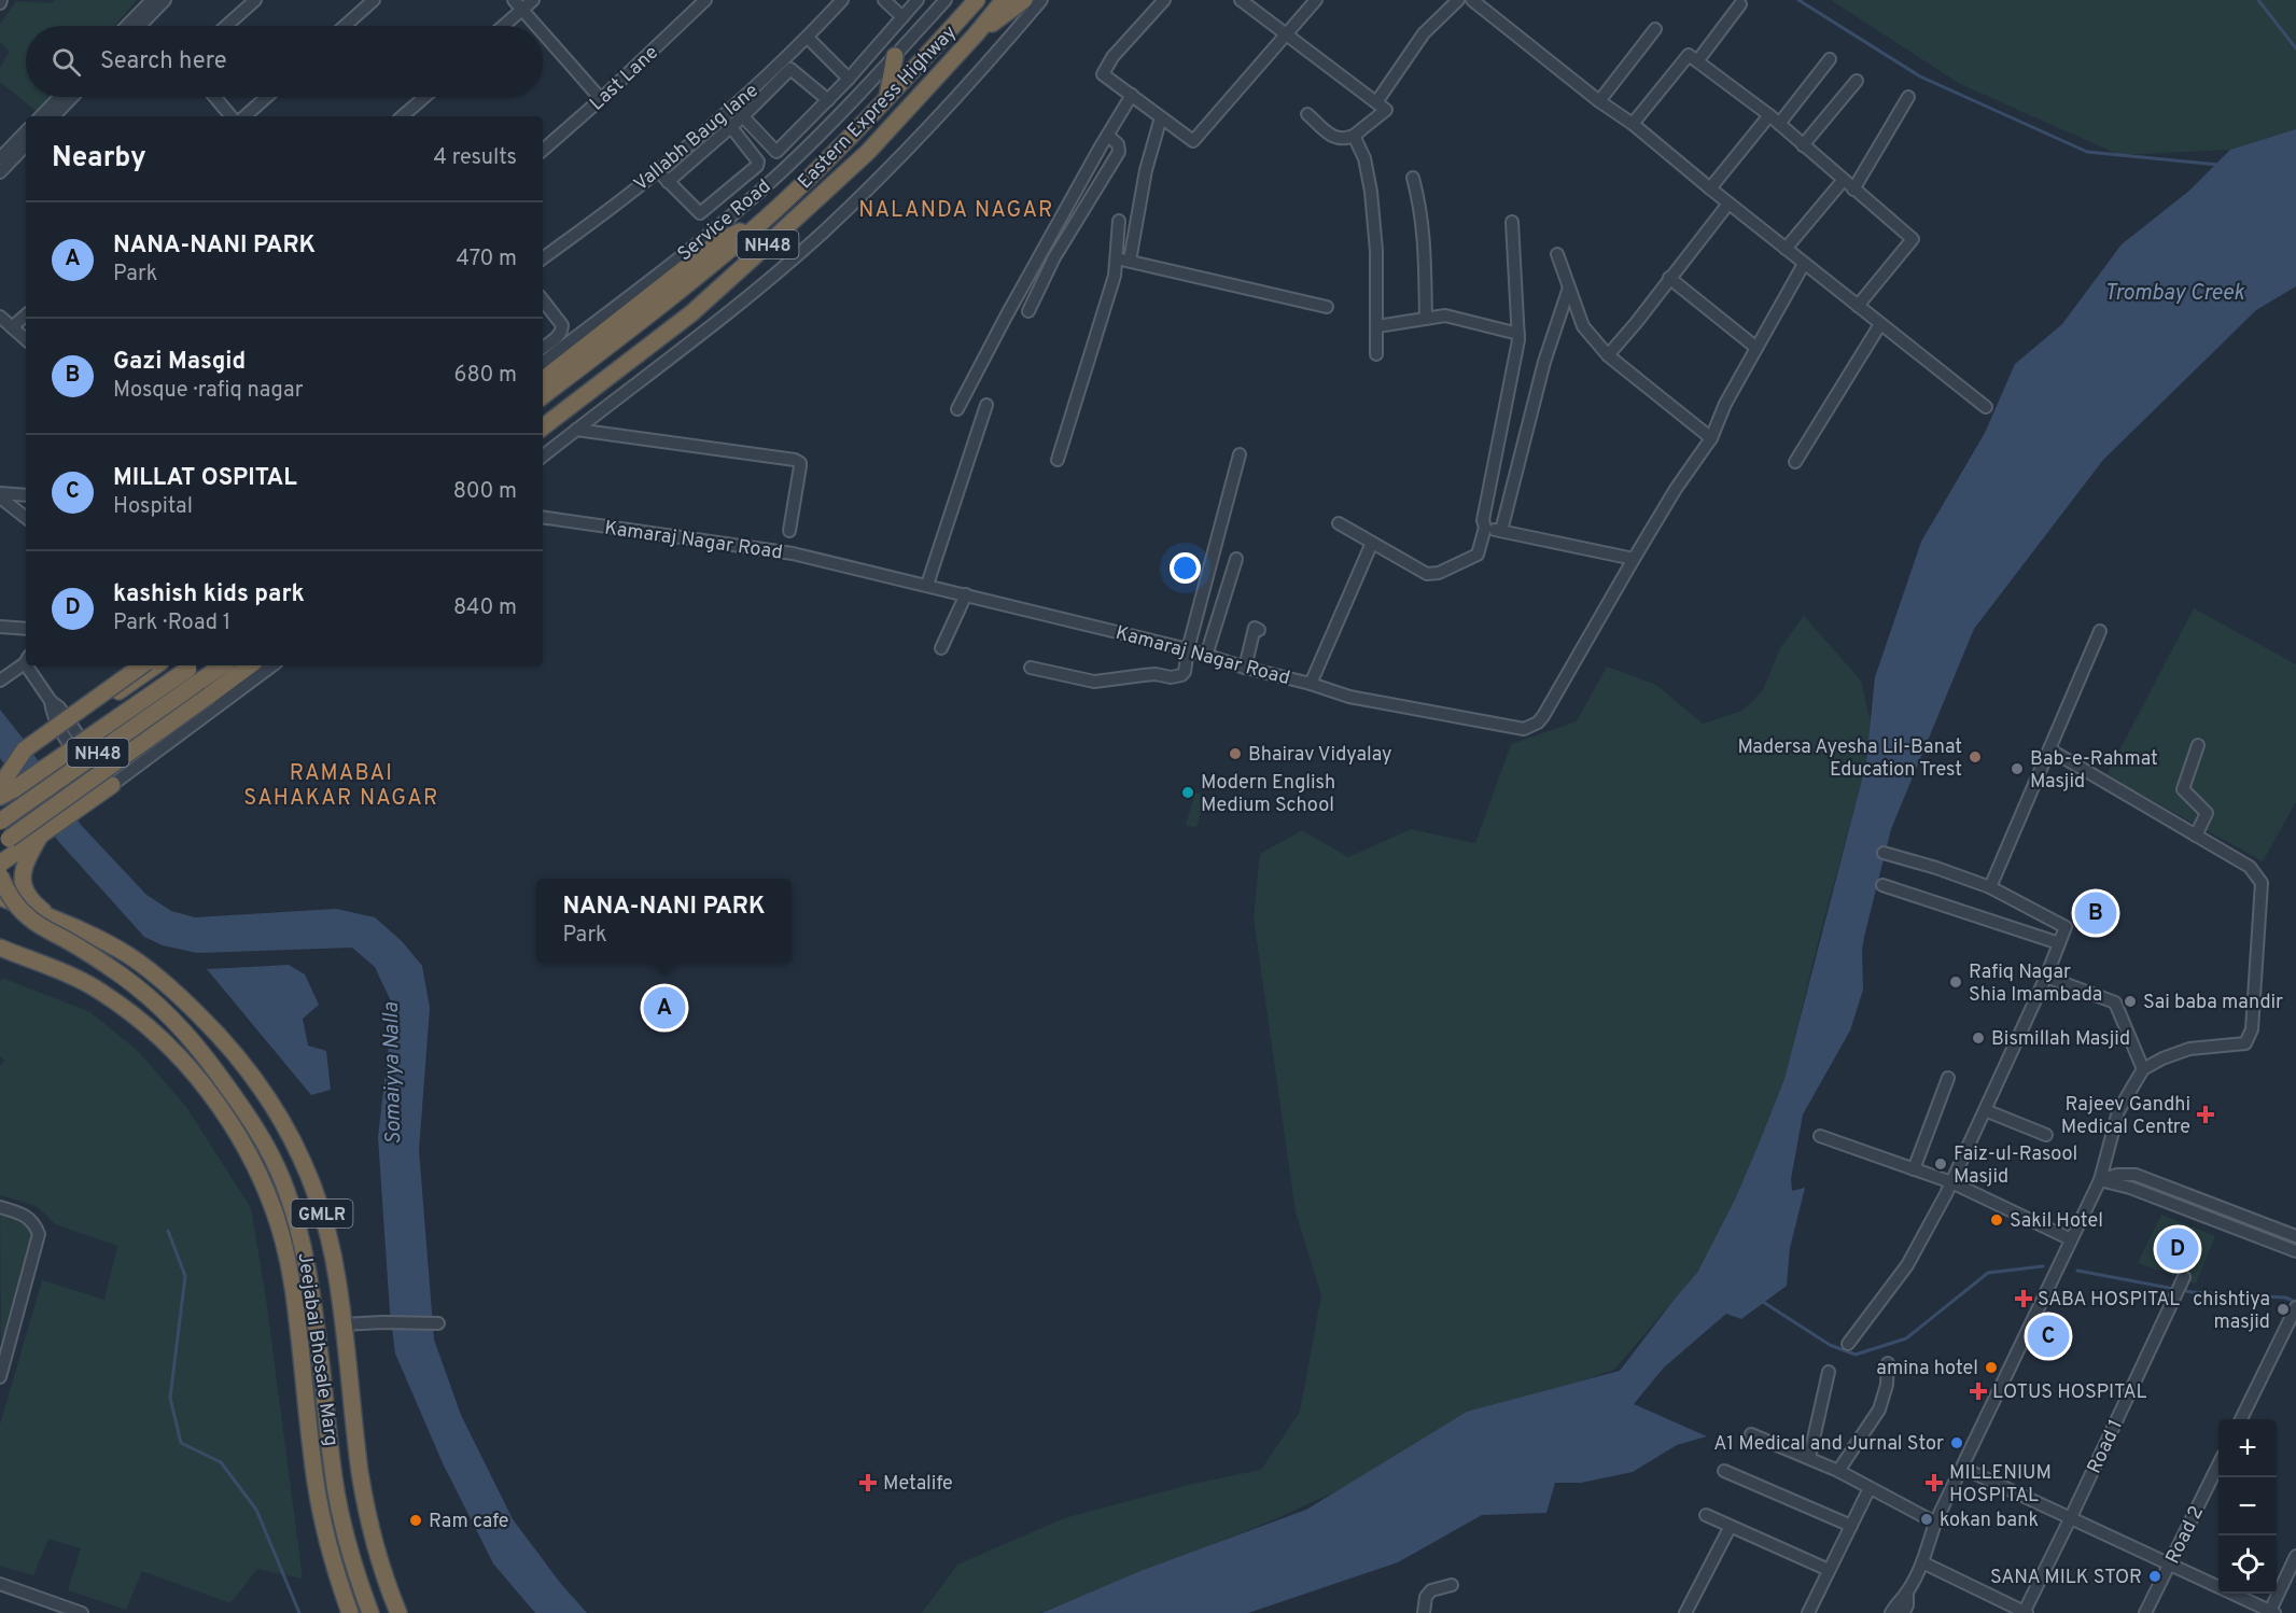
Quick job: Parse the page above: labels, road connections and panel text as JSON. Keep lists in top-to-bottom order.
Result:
{
  "streets": {
    "highway": [
      "Eastern Express Highway",
      "NH48",
      "GMLR",
      "Jeejabai Bhosale Marg"
    ],
    "street": [
      "Last Lane",
      "Vallabh Baug lane",
      "Service Road",
      "Kamaraj Nagar Road",
      "Road 1",
      "Road 2"
    ]
  },
  "crossings": [
    ["Eastern Express Highway", "NH48"]
  ],
  "districts": ["NALANDA NAGAR", "RAMABAI SAHAKAR NAGAR"],
  "water": ["Trombay Creek", "Somaiyya Nalla"],
  "places": {
    "other": [
      "Bhairav Vidyalay",
      "Madersa Ayesha Lil-Banat Education Trest",
      "Bab-e-Rahmat Masjid",
      "Modern English Medium School",
      "Rafiq Nagar Shia Imambada",
      "Sai baba mandir",
      "Bismillah Masjid",
      "Faiz-ul-Rasool Masjid",
      "Sakil Hotel",
      "chishtiya masjid",
      "amina hotel",
      "A1 Medical and Jurnal Stor",
      "kokan bank",
      "Ram cafe",
      "SANA MILK STOR"
    ],
    "health": [
      "Rajeev Gandhi Medical Centre",
      "SABA HOSPITAL",
      "LOTUS HOSPITAL",
      "Metalife",
      "MILLENIUM HOSPITAL"
    ]
  },
  "page": {
    "search": "Search here",
    "heading": ["Nearby", "4 results"],
    "list": [
      {
        "mark": "A",
        "name": "NANA-NANI PARK",
        "note": "Park",
        "value": "470 m"
      },
      {
        "mark": "B",
        "name": "Gazi Masgid",
        "note": "Mosque · rafiq nagar",
        "value": "680 m"
      },
      {
        "mark": "C",
        "name": "MILLAT OSPITAL",
        "note": "Hospital",
        "value": "800 m"
      },
      {
        "mark": "D",
        "name": "kashish kids park",
        "note": "Park · Road 1",
        "value": "840 m"
      }
    ],
    "popup": ["NANA-NANI PARK", "Park"],
    "pins": [
      "B",
      "A",
      "D",
      "C"
    ],
    "map_buttons": ["+", "−"]
  }
}
